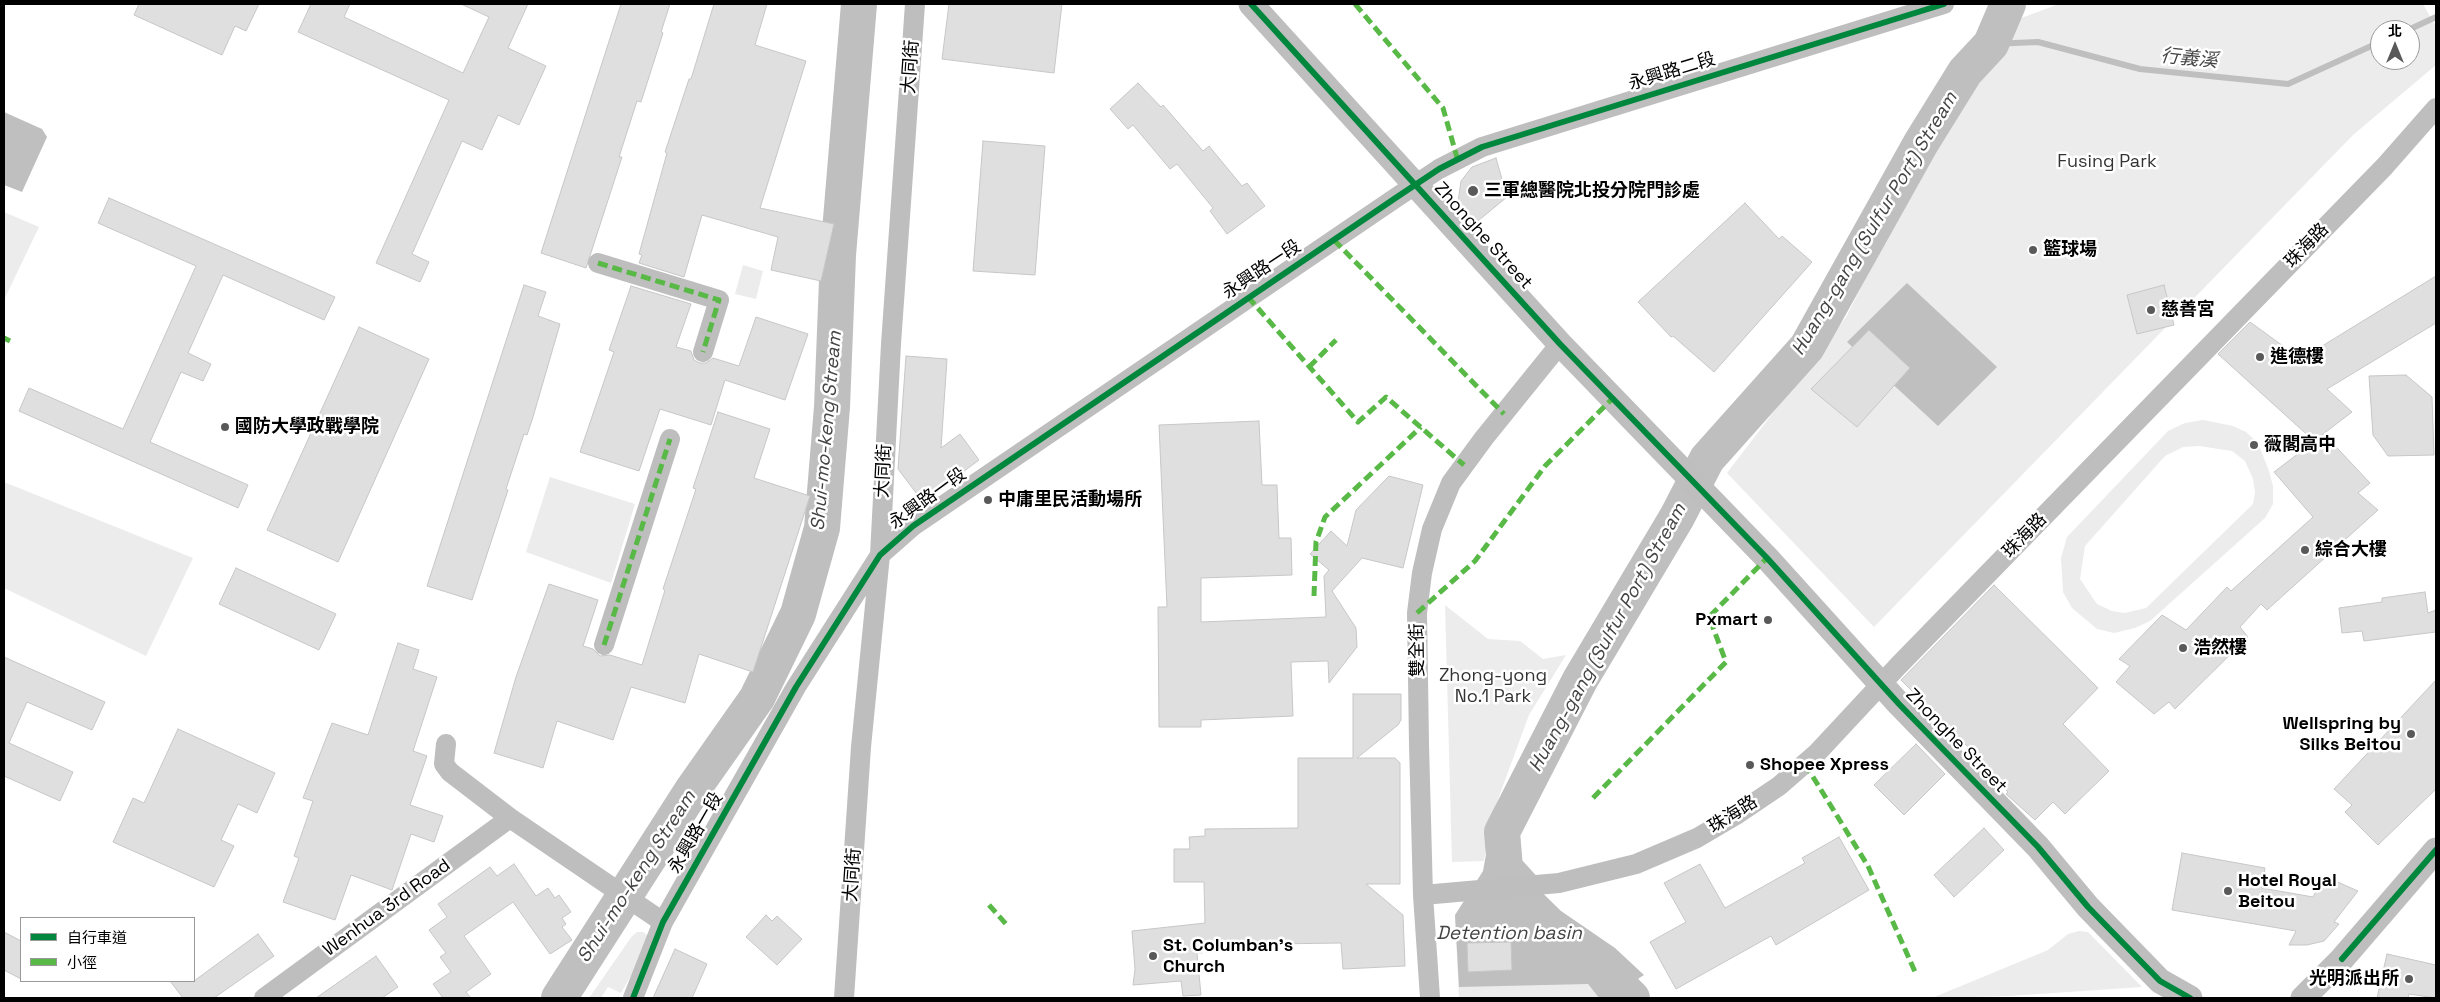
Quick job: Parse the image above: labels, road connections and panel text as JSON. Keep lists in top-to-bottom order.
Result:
{
  "streets": {
    "street": [
      "大同街",
      "永興路二段",
      "Zhonghe Street",
      "珠海路",
      "永興路一段",
      "雙全街",
      "Wenhua 3rd Road"
    ]
  },
  "crossings": [
    ["大同街", "永興路一段"],
    ["永興路二段", "Zhonghe Street"],
    ["永興路二段", "永興路一段"],
    ["Zhonghe Street", "珠海路"],
    ["Zhonghe Street", "永興路一段"],
    ["Zhonghe Street", "雙全街"],
    ["珠海路", "雙全街"]
  ],
  "water": [
    "行義溪",
    "Huang-gang (Sulfur Port) Stream",
    "Shui-mo-keng Stream",
    "Detention basin"
  ],
  "parks": ["Fusing Park", "Zhong-yong No.1 Park"],
  "places": [
    "三軍總醫院北投分院門診處",
    "籃球場",
    "慈善宮",
    "進德樓",
    "國防大學政戰學院",
    "薇閣高中",
    "中庸里民活動場所",
    "綜合大樓",
    "Pxmart",
    "浩然樓",
    "Wellspring by Silks Beitou",
    "Shopee Xpress",
    "Hotel Royal Beitou",
    "St. Columban's Church",
    "光明派出所"
  ],
  "legend": ["自行車道", "小徑"],
  "north": "top"
}
